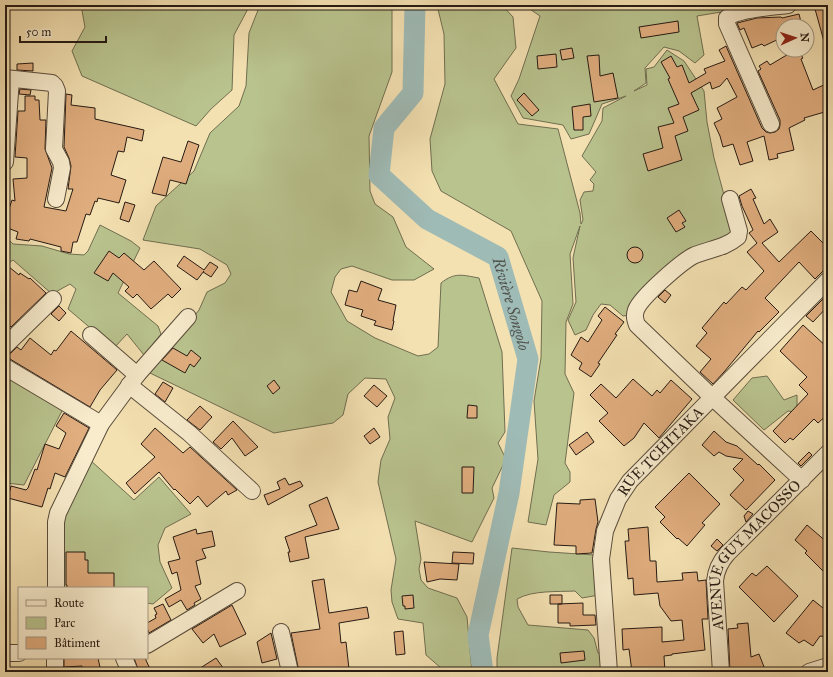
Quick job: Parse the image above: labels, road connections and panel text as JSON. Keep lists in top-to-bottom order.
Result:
{
  "streets": {
    "street": ["RUE TCHITAKA", "AVENUE GUY MACOSSO"]
  },
  "water": ["Rivière Songolo"],
  "legend": ["Route", "Parc", "Bâtiment"],
  "scale_bar": "50 m",
  "north": "right"
}
